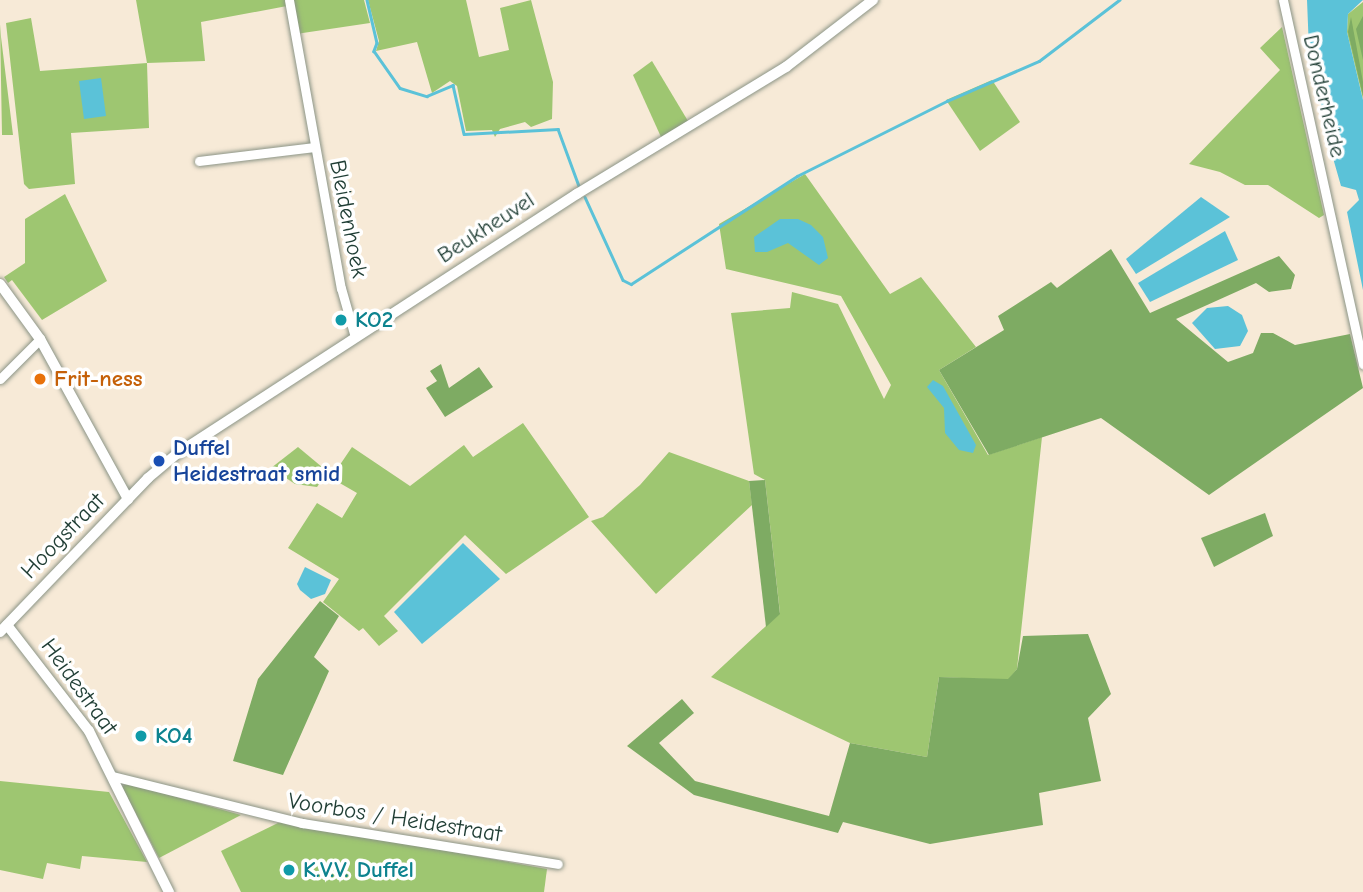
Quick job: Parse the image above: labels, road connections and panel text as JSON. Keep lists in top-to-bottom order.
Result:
{
  "streets": {
    "street": [
      "Donderheide",
      "Bleidenhoek",
      "Beukheuvel",
      "Hoogstraat",
      "Heidestraat",
      "Voorbos / Heidestraat"
    ]
  },
  "crossings": [
    ["Bleidenhoek", "Beukheuvel"],
    ["Beukheuvel", "Hoogstraat"],
    ["Hoogstraat", "Heidestraat"],
    ["Heidestraat", "Voorbos / Heidestraat"]
  ],
  "places": [
    "KO2",
    "Frit-ness",
    "Duffel Heidestraat smid",
    "KO4",
    "K.V.V. Duffel"
  ]
}
